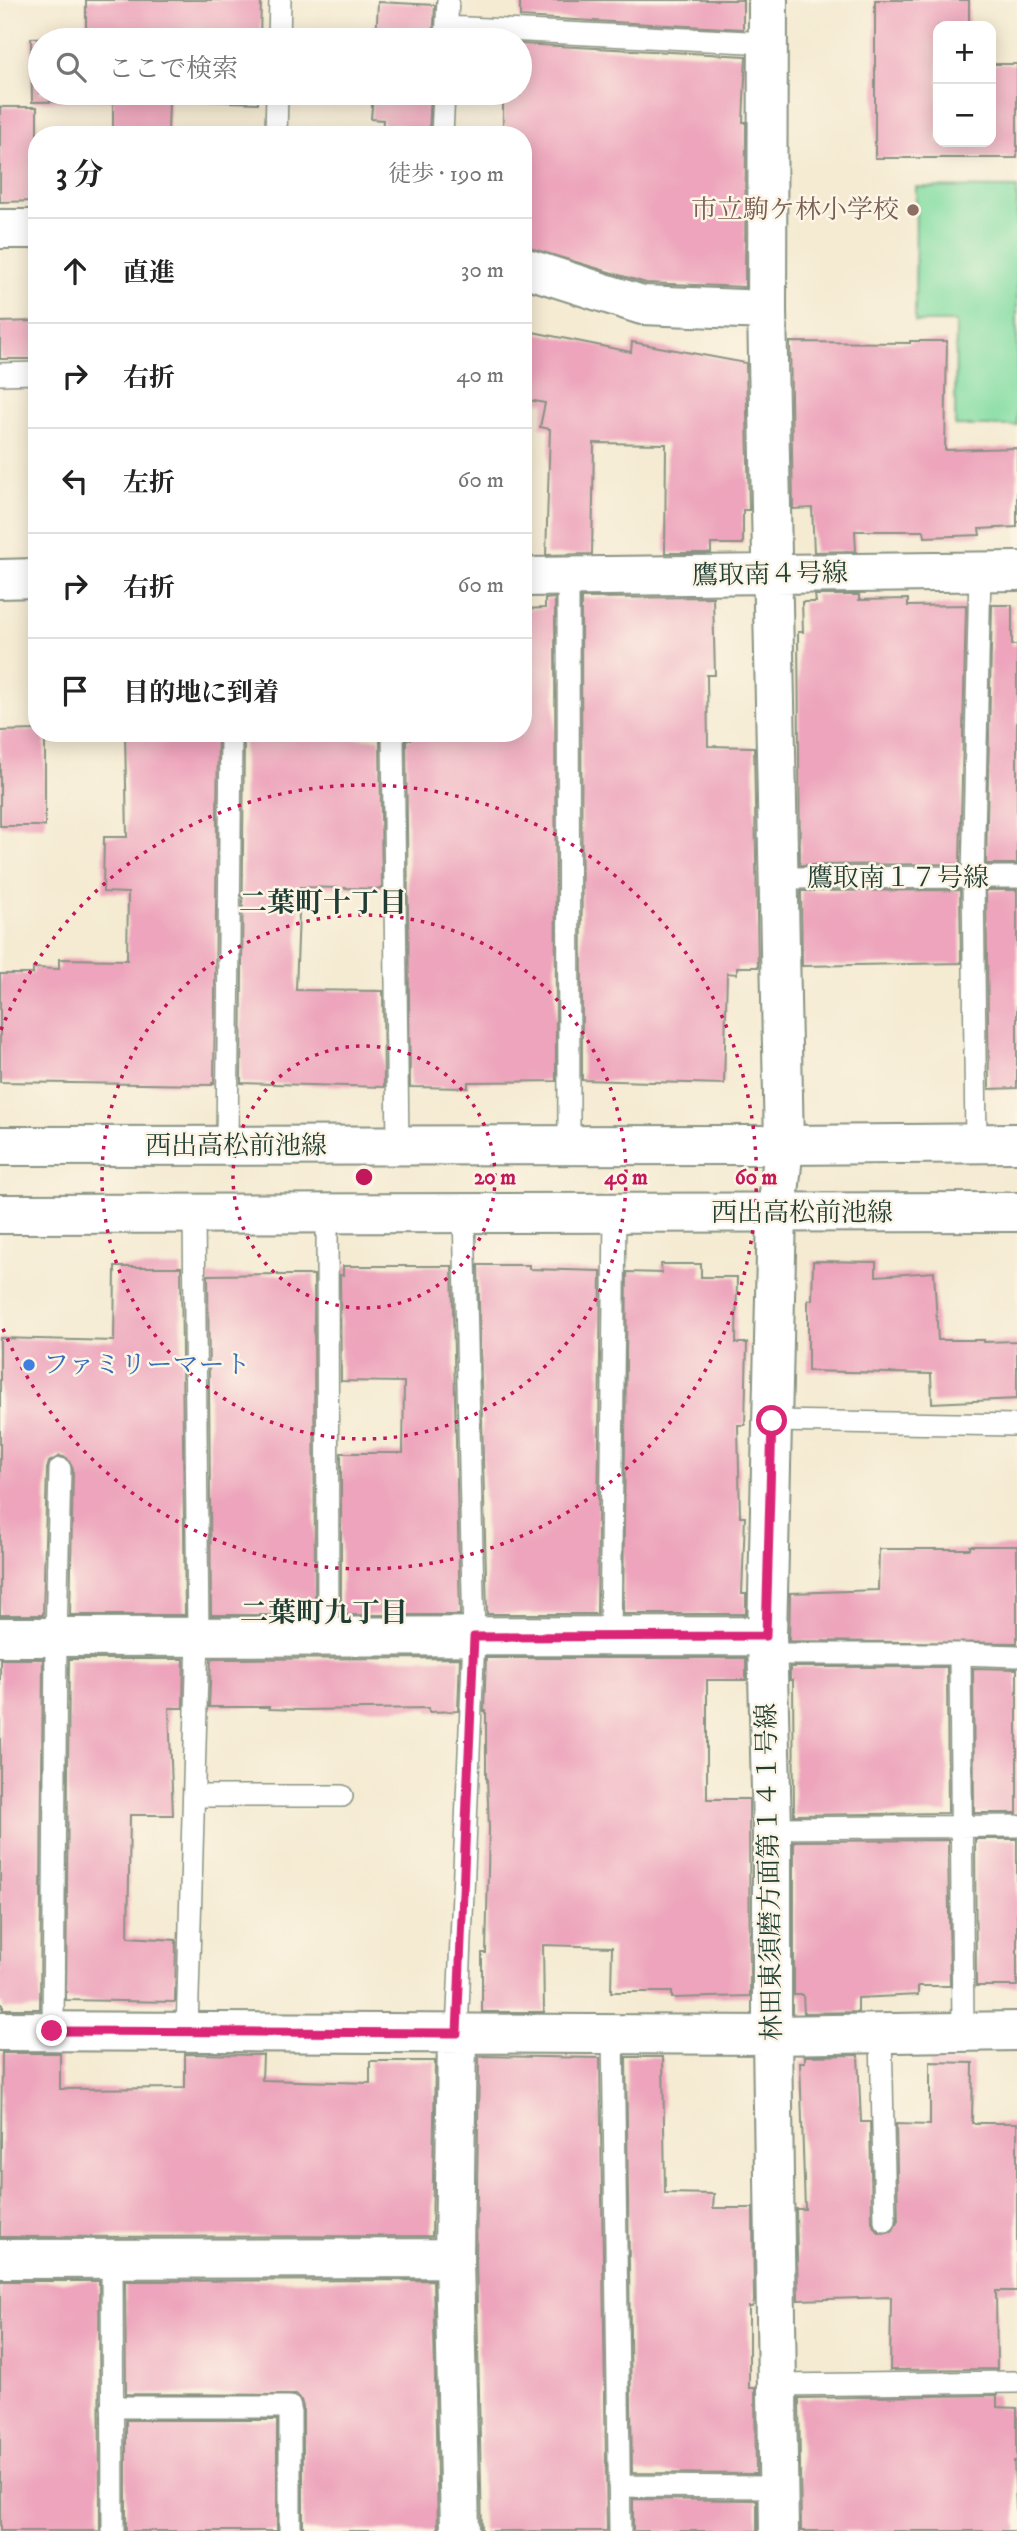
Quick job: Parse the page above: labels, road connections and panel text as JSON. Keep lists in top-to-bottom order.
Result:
{
  "streets": {
    "street": ["鷹取南４号線", "西出高松前池線", "林田東須磨方面第１４１号線"],
    "lane": ["鷹取南１７号線"]
  },
  "crossings": [
    ["鷹取南４号線", "林田東須磨方面第１４１号線"],
    ["鷹取南１７号線", "林田東須磨方面第１４１号線"],
    ["西出高松前池線", "林田東須磨方面第１４１号線"]
  ],
  "districts": ["二葉町十丁目", "二葉町九丁目"],
  "places": ["市立駒ケ林小学校", "ファミリーマート"],
  "page": {
    "map_buttons": ["+", "−"],
    "search": "ここで検索",
    "heading": ["3 分", "徒歩 · 190 m"],
    "list": [
      ["直進", "30 m"],
      ["右折", "40 m"],
      ["左折", "60 m"],
      ["右折", "60 m"],
      "目的地に到着"
    ]
  },
  "rings": ["20 m", "40 m", "60 m"]
}
